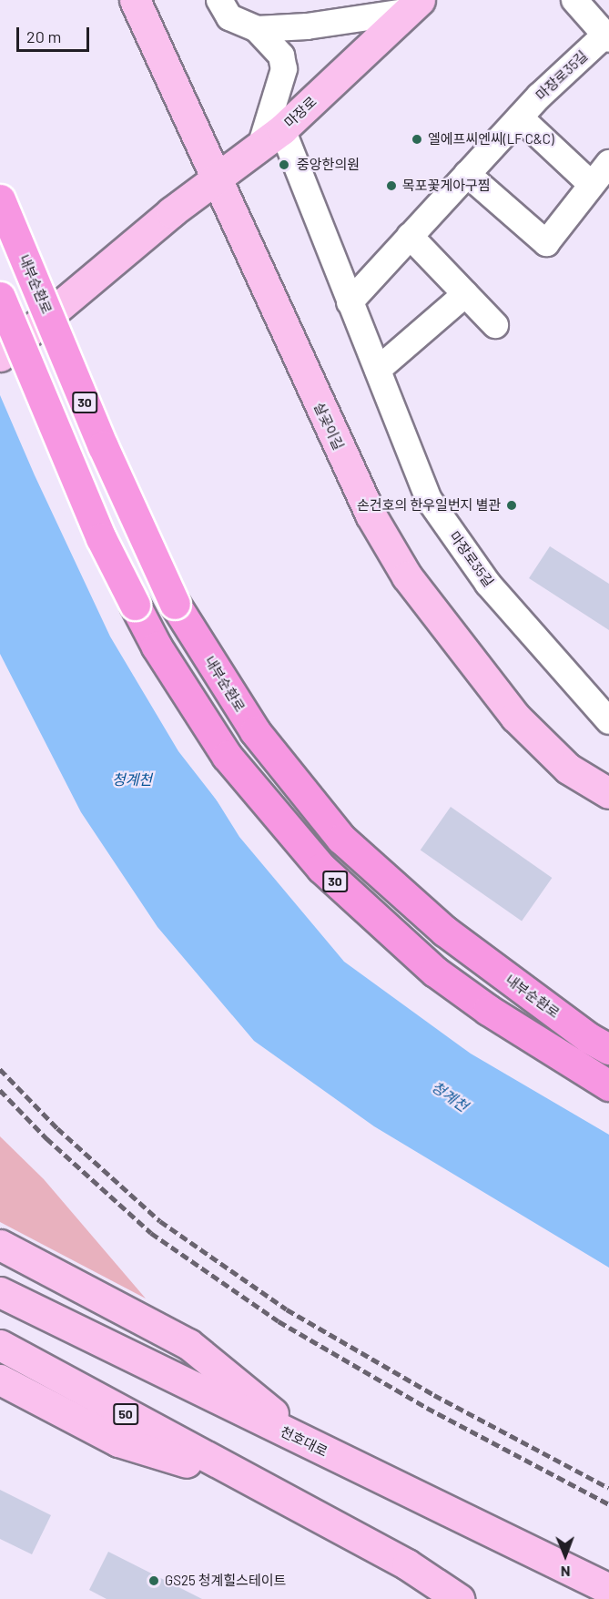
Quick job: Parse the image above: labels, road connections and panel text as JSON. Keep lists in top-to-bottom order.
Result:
{
  "streets": {
    "highway": ["내부순환로", "30"],
    "main road": [
      "마장로",
      "살곶이길",
      "50",
      "천호대로"
    ],
    "street": ["마장로35길"]
  },
  "crossings": [
    ["마장로35길", "마장로"],
    ["마장로", "살곶이길"]
  ],
  "water": ["청계천"],
  "places": [
    "엘에프씨엔씨(LF C&C)",
    "중앙한의원",
    "목포꽃게아구찜",
    "손건호의 한우일번지 별관",
    "GS25 청계힐스테이트"
  ],
  "scale_bar": "20 m",
  "north": "bottom"
}
